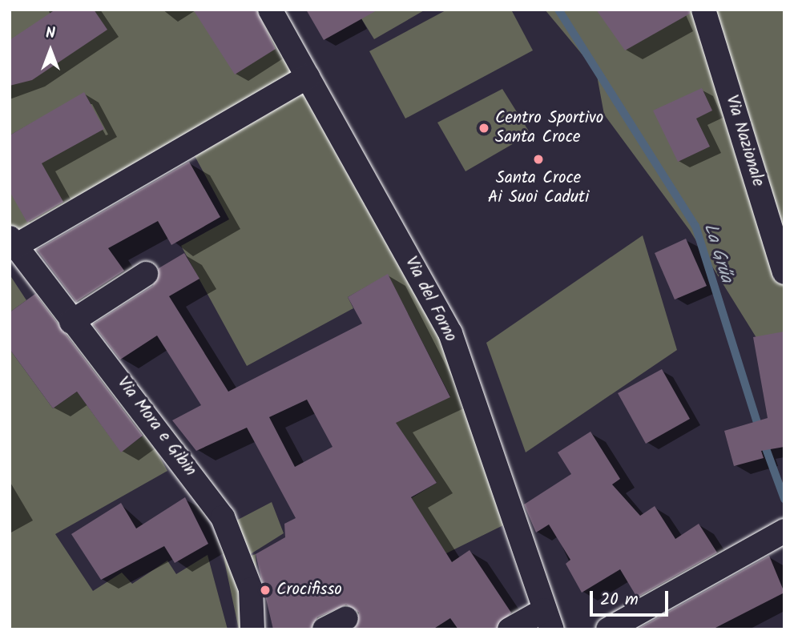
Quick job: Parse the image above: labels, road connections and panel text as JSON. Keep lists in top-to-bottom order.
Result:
{
  "streets": {
    "street": ["Via Nazionale", "Via del Forno", "Via Mora e Gibin"]
  },
  "crossings": [
    ["Via del Forno", "Via Mora e Gibin"]
  ],
  "water": ["La Grűa"],
  "places": ["Centro Sportivo Santa Croce", "Santa Croce Ai Suoi Caduti", "Crocifisso"],
  "scale_bar": "20 m",
  "north": "top"
}
